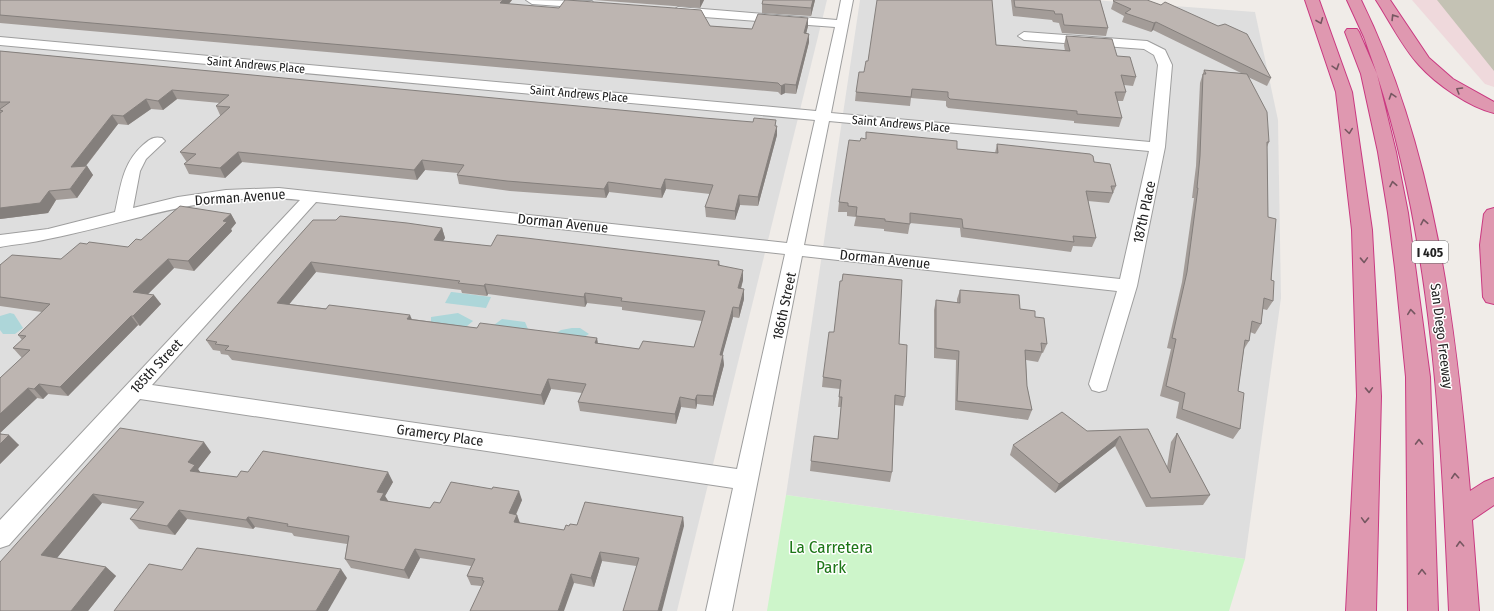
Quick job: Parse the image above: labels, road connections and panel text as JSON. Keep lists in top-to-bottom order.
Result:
{
  "streets": {
    "highway": ["I 405", "San Diego Freeway"],
    "street": [
      "Saint Andrews Place",
      "Dorman Avenue",
      "187th Place",
      "186th Street",
      "185th Street",
      "Gramercy Place"
    ]
  },
  "crossings": [
    ["Saint Andrews Place", "187th Place"],
    ["Saint Andrews Place", "186th Street"],
    ["Dorman Avenue", "187th Place"],
    ["Dorman Avenue", "186th Street"],
    ["Dorman Avenue", "185th Street"],
    ["186th Street", "Gramercy Place"],
    ["185th Street", "Gramercy Place"]
  ],
  "parks": ["La Carretera Park"]
}
